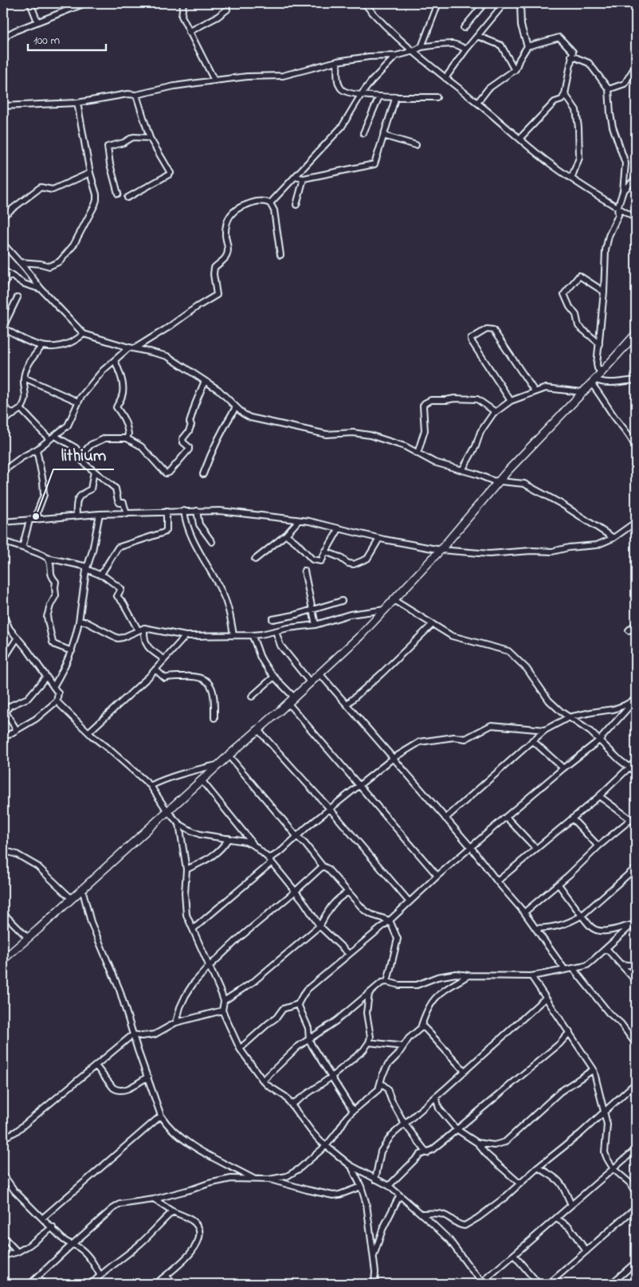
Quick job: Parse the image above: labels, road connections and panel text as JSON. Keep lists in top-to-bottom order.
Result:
{
  "places": ["lithium"],
  "scale_bar": "100 m"
}
